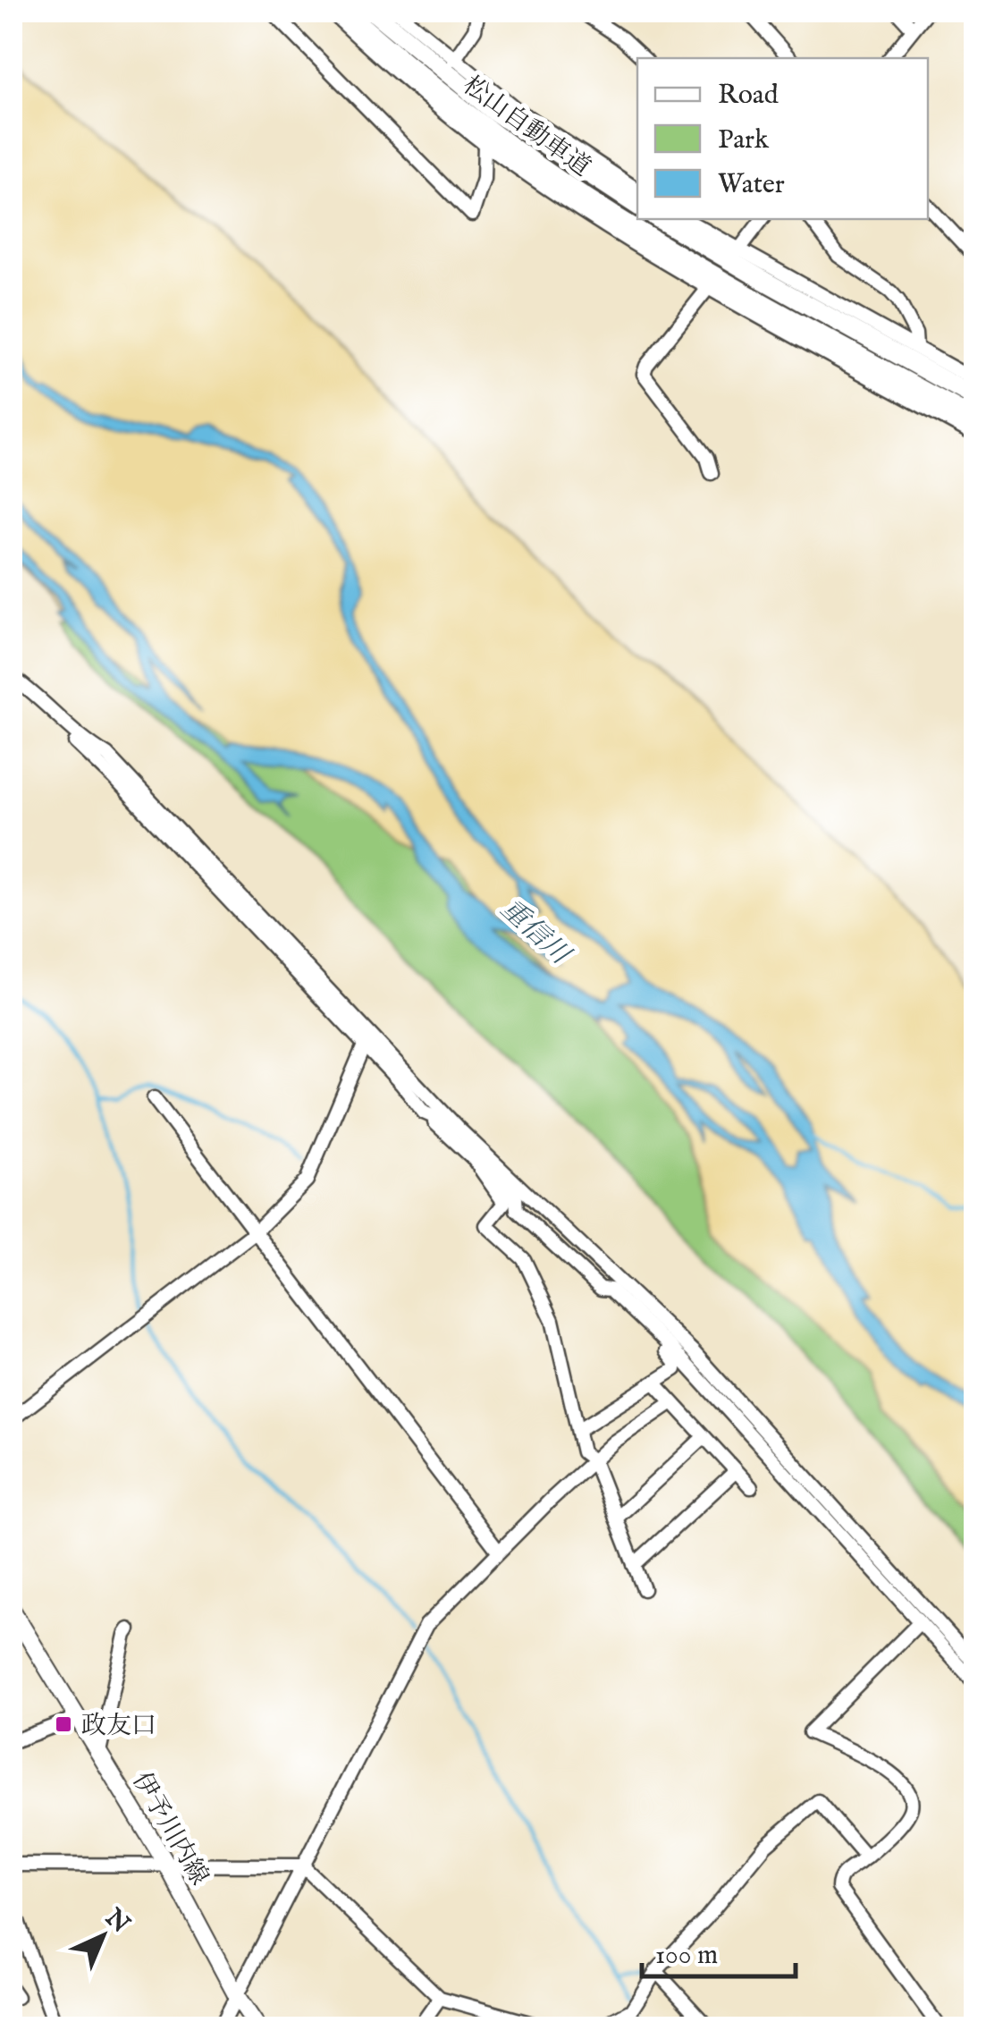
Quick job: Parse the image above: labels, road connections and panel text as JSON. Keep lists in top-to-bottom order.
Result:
{
  "streets": {
    "highway": ["松山自動車道"],
    "main road": ["伊予川内線"]
  },
  "water": ["重信川"],
  "places": {
    "transit": ["政友口"]
  },
  "legend": ["Road", "Park", "Water"],
  "scale_bar": "100 m",
  "north": "top right"
}
